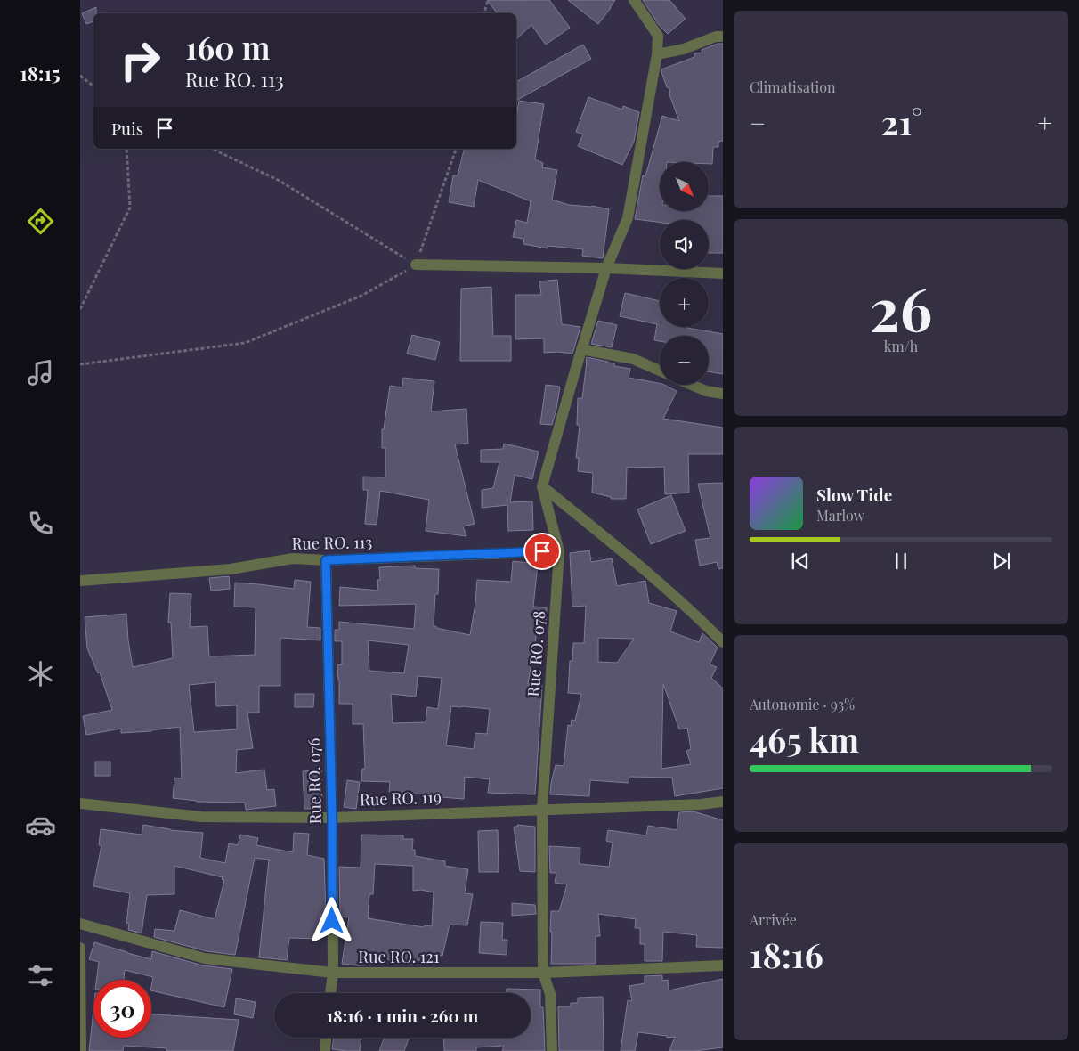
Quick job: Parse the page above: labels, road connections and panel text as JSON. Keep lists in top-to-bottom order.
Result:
{
  "streets": {
    "street": [
      "Rue RO. 113",
      "Rue RO. 078",
      "Rue RO. 076",
      "Rue RO. 119",
      "Rue RO. 121"
    ]
  },
  "crossings": [
    ["Rue RO. 113", "Rue RO. 078"],
    ["Rue RO. 113", "Rue RO. 076"],
    ["Rue RO. 078", "Rue RO. 119"],
    ["Rue RO. 078", "Rue RO. 121"],
    ["Rue RO. 076", "Rue RO. 119"],
    ["Rue RO. 076", "Rue RO. 121"]
  ],
  "north": "bottom right",
  "page": {
    "tabs": "18:15",
    "tile": [
      "Climatisation",
      ["26", "km/h"],
      ["Autonomie · 93%", "465 km"],
      ["Arrivée", "18:16"]
    ],
    "turn": ["160 m", "Rue RO. 113"],
    "heat": ["−", "21°", "+"],
    "then": "Puis",
    "map_buttons": ["+", "−"],
    "song": ["Slow Tide", "Marlow"],
    "limit": "30",
    "trip": "18:16 · 1 min · 260 m"
  }
}
